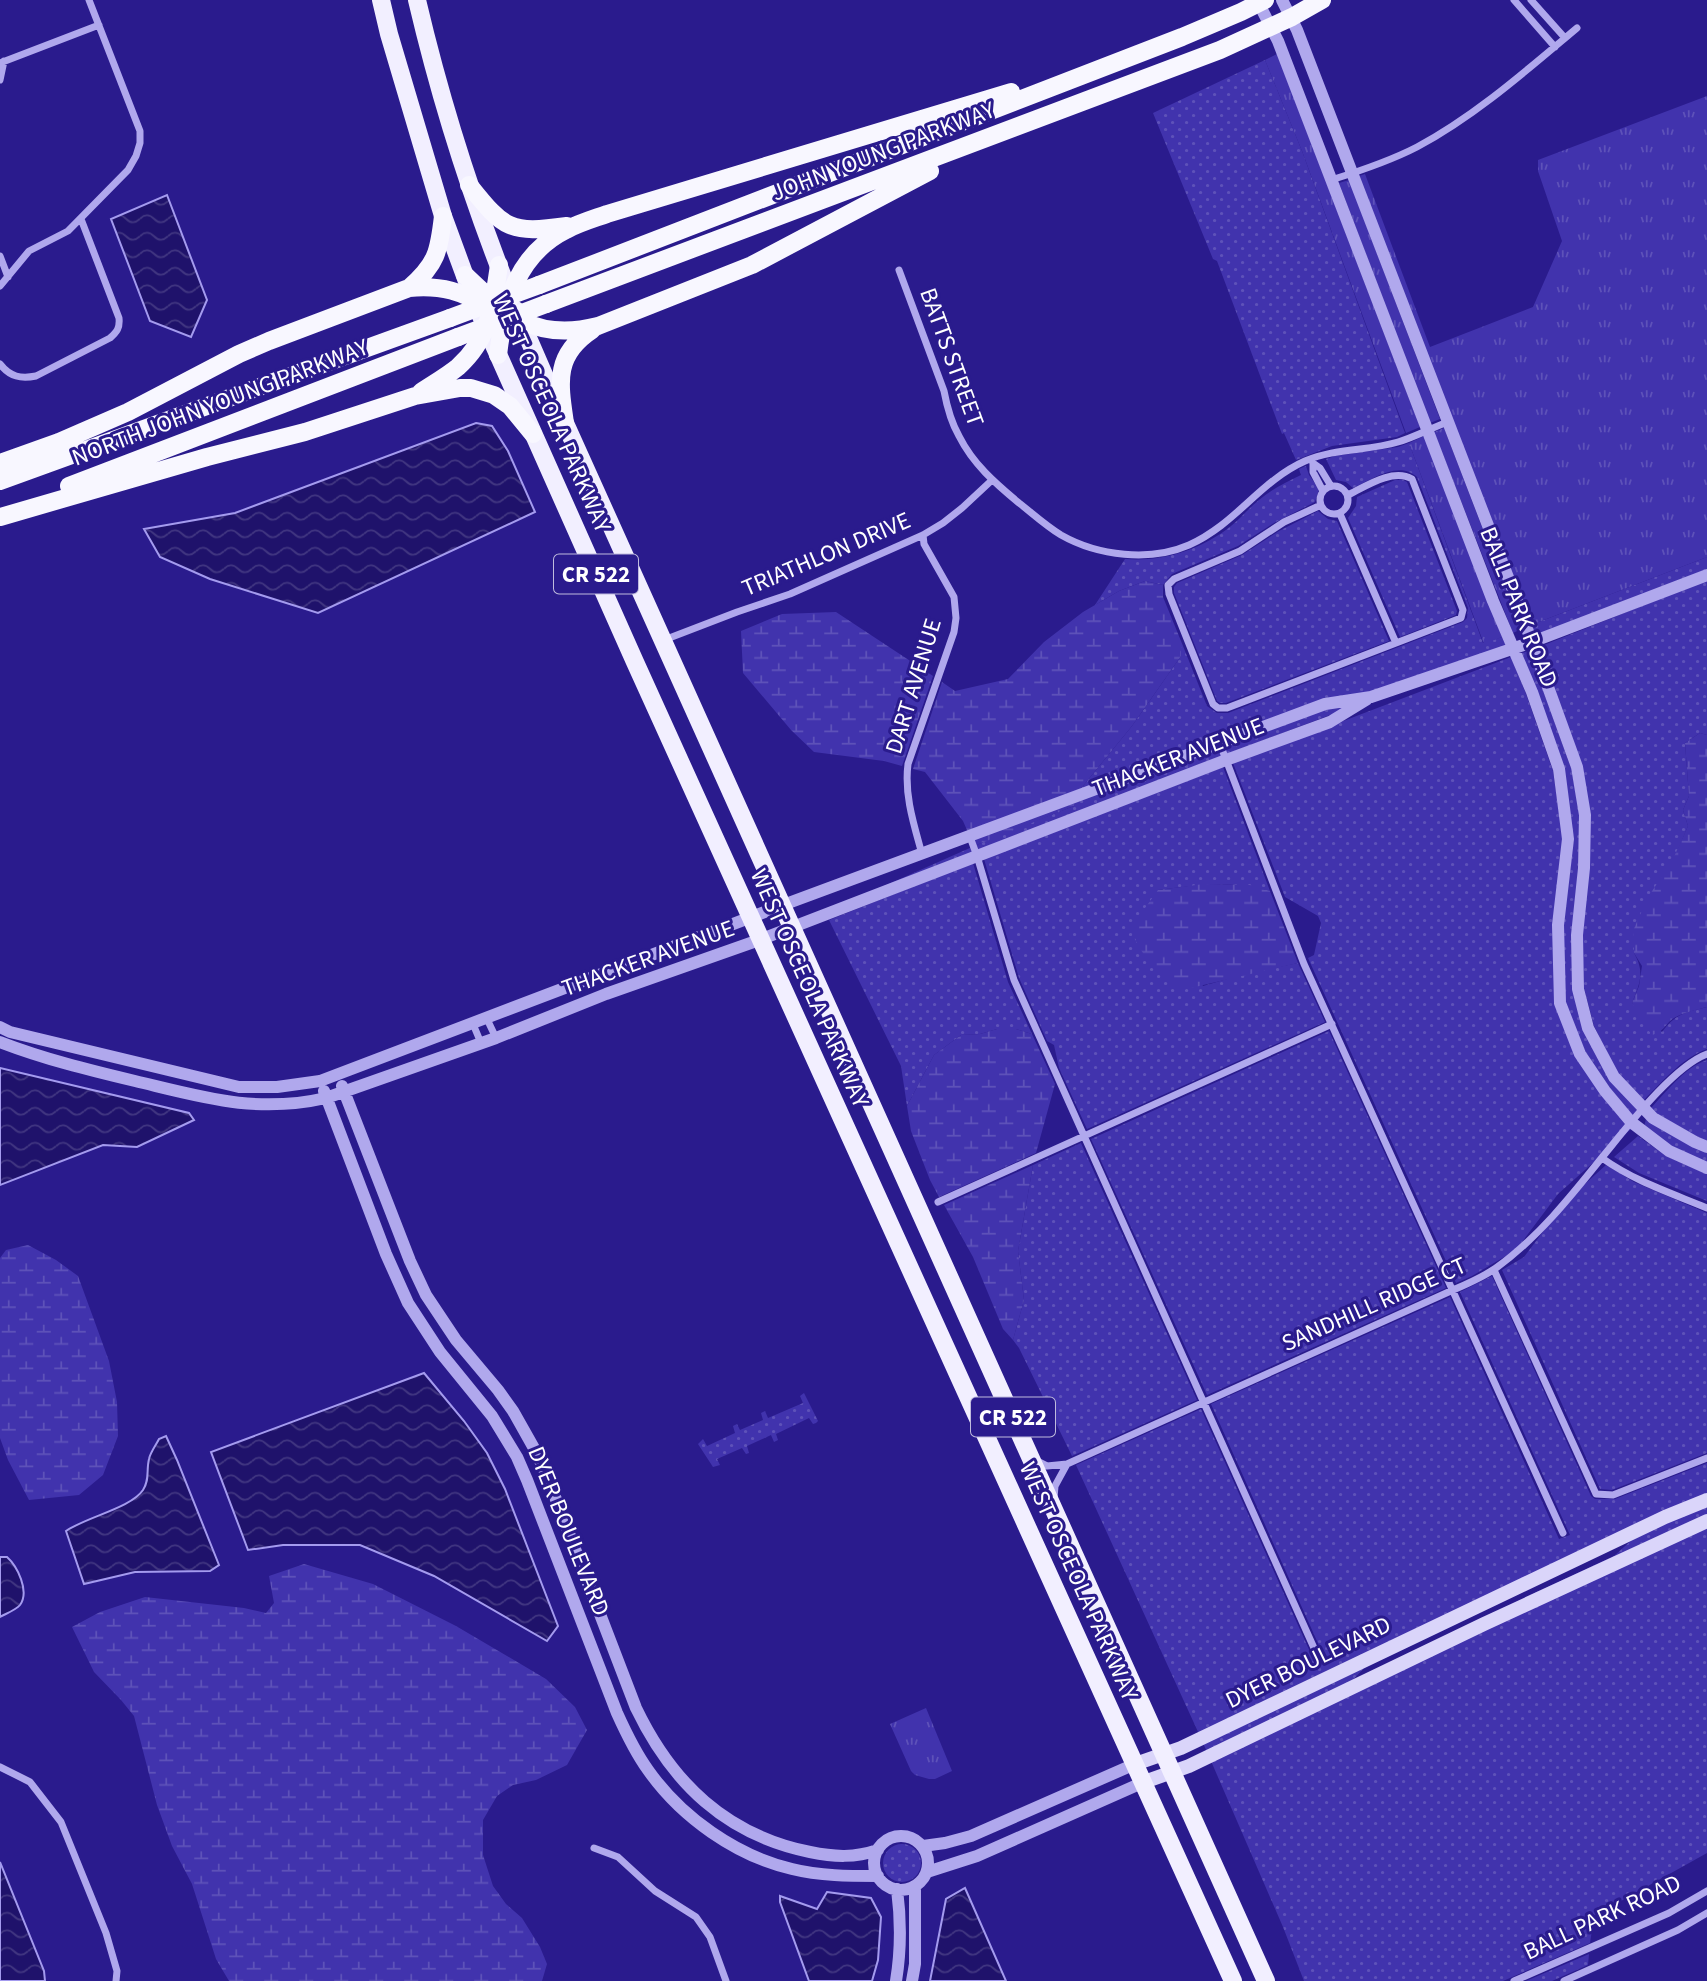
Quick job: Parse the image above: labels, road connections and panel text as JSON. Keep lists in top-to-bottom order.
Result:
{
  "streets": {
    "highway": ["JOHN YOUNG PARKWAY", "NORTH JOHN YOUNG PARKWAY"],
    "main road": ["WEST OSCEOLA PARKWAY", "CR 522", "DYER BOULEVARD"],
    "street": [
      "BATTS STREET",
      "TRIATHLON DRIVE",
      "BALL PARK ROAD",
      "DART AVENUE",
      "THACKER AVENUE",
      "SANDHILL RIDGE CT"
    ]
  },
  "crossings": [
    ["JOHN YOUNG PARKWAY", "NORTH JOHN YOUNG PARKWAY"],
    ["JOHN YOUNG PARKWAY", "BALL PARK ROAD"],
    ["BATTS STREET", "TRIATHLON DRIVE"],
    ["BATTS STREET", "BALL PARK ROAD"],
    ["WEST OSCEOLA PARKWAY", "TRIATHLON DRIVE"],
    ["WEST OSCEOLA PARKWAY", "THACKER AVENUE"],
    ["WEST OSCEOLA PARKWAY", "DYER BOULEVARD"],
    ["TRIATHLON DRIVE", "DART AVENUE"],
    ["BALL PARK ROAD", "THACKER AVENUE"],
    ["BALL PARK ROAD", "SANDHILL RIDGE CT"],
    ["DART AVENUE", "THACKER AVENUE"],
    ["THACKER AVENUE", "DYER BOULEVARD"]
  ]
}
